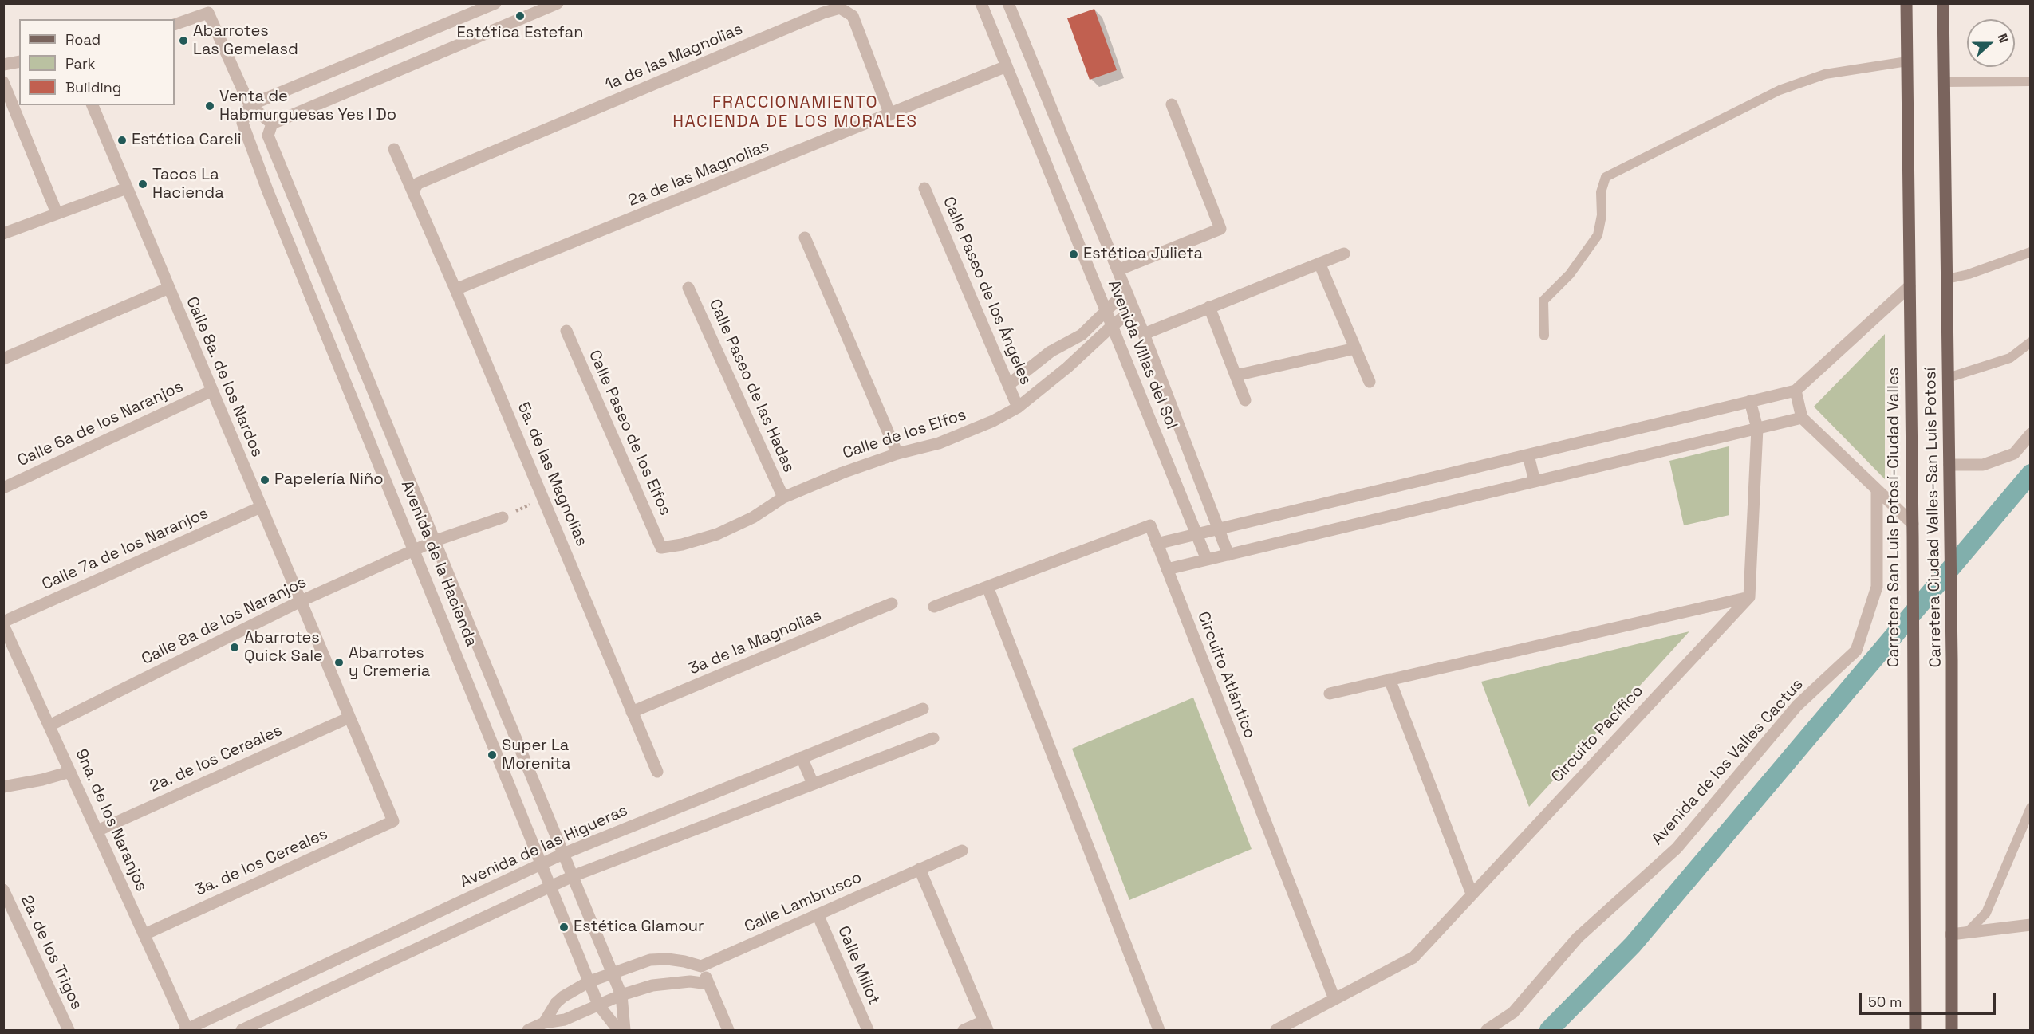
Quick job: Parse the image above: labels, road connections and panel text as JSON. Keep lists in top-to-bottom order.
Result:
{
  "streets": {
    "main road": ["Carretera San Luis Potosí-Ciudad Valles", "Carretera Ciudad Valles-San Luis Potosí"],
    "street": [
      "1a de las Magnolias",
      "2a de las Magnolias",
      "Calle Paseo de los Ángeles",
      "Avenida Villas del Sol",
      "Calle 8a. de los Nardos",
      "Calle Paseo de las Hadas",
      "Calle 6a de los Naranjos",
      "Calle Paseo de los Elfos",
      "Calle de los Elfos",
      "5a. de las Magnolias",
      "Calle 7a de los Naranjos",
      "Avenida de la Hacienda",
      "Calle 8a de los Naranjos",
      "3a de la Magnolias",
      "Circuito Atlántico",
      "Circuito Pacífico",
      "2a. de los Cereales",
      "Avenida de los Valles Cactus",
      "9na. de los Naranjos",
      "Avenida de las Higueras",
      "3a. de los Cereales",
      "Calle Lambrusco",
      "2a. de los Trigos",
      "Calle Millot"
    ]
  },
  "crossings": [
    ["1a de las Magnolias", "2a de las Magnolias"],
    ["1a de las Magnolias", "5a. de las Magnolias"],
    ["2a de las Magnolias", "Avenida Villas del Sol"],
    ["2a de las Magnolias", "5a. de las Magnolias"],
    ["Calle Paseo de los Ángeles", "Calle de los Elfos"],
    ["Avenida Villas del Sol", "Calle de los Elfos"],
    ["Calle 8a. de los Nardos", "Calle 6a de los Naranjos"],
    ["Calle 8a. de los Nardos", "Calle 7a de los Naranjos"],
    ["Calle 8a. de los Nardos", "Calle 8a de los Naranjos"],
    ["Calle 8a. de los Nardos", "2a. de los Cereales"],
    ["Calle 8a. de los Nardos", "3a. de los Cereales"],
    ["Calle Paseo de las Hadas", "Calle de los Elfos"],
    ["Calle Paseo de los Elfos", "Calle de los Elfos"],
    ["5a. de las Magnolias", "3a de la Magnolias"],
    ["Calle 7a de los Naranjos", "9na. de los Naranjos"],
    ["Avenida de la Hacienda", "Calle 8a de los Naranjos"],
    ["Avenida de la Hacienda", "Avenida de las Higueras"],
    ["Calle 8a de los Naranjos", "9na. de los Naranjos"],
    ["Circuito Atlántico", "Circuito Pacífico"],
    ["2a. de los Cereales", "9na. de los Naranjos"],
    ["9na. de los Naranjos", "Avenida de las Higueras"],
    ["9na. de los Naranjos", "3a. de los Cereales"],
    ["Calle Lambrusco", "Calle Millot"]
  ],
  "districts": ["FRACCIONAMIENTO HACIENDA DE LOS MORALES"],
  "places": [
    "Estética Estefan",
    "Abarrotes Las Gemelasd",
    "Venta de Habmurguesas Yes I Do",
    "Estética Careli",
    "Tacos La Hacienda",
    "Estética Julieta",
    "Papelería Niño",
    "Abarrotes Quick Sale",
    "Abarrotes y Cremeria",
    "Super La Morenita",
    "Estética Glamour"
  ],
  "legend": ["Road", "Park", "Building"],
  "scale_bar": "50 m",
  "north": "right"
}
